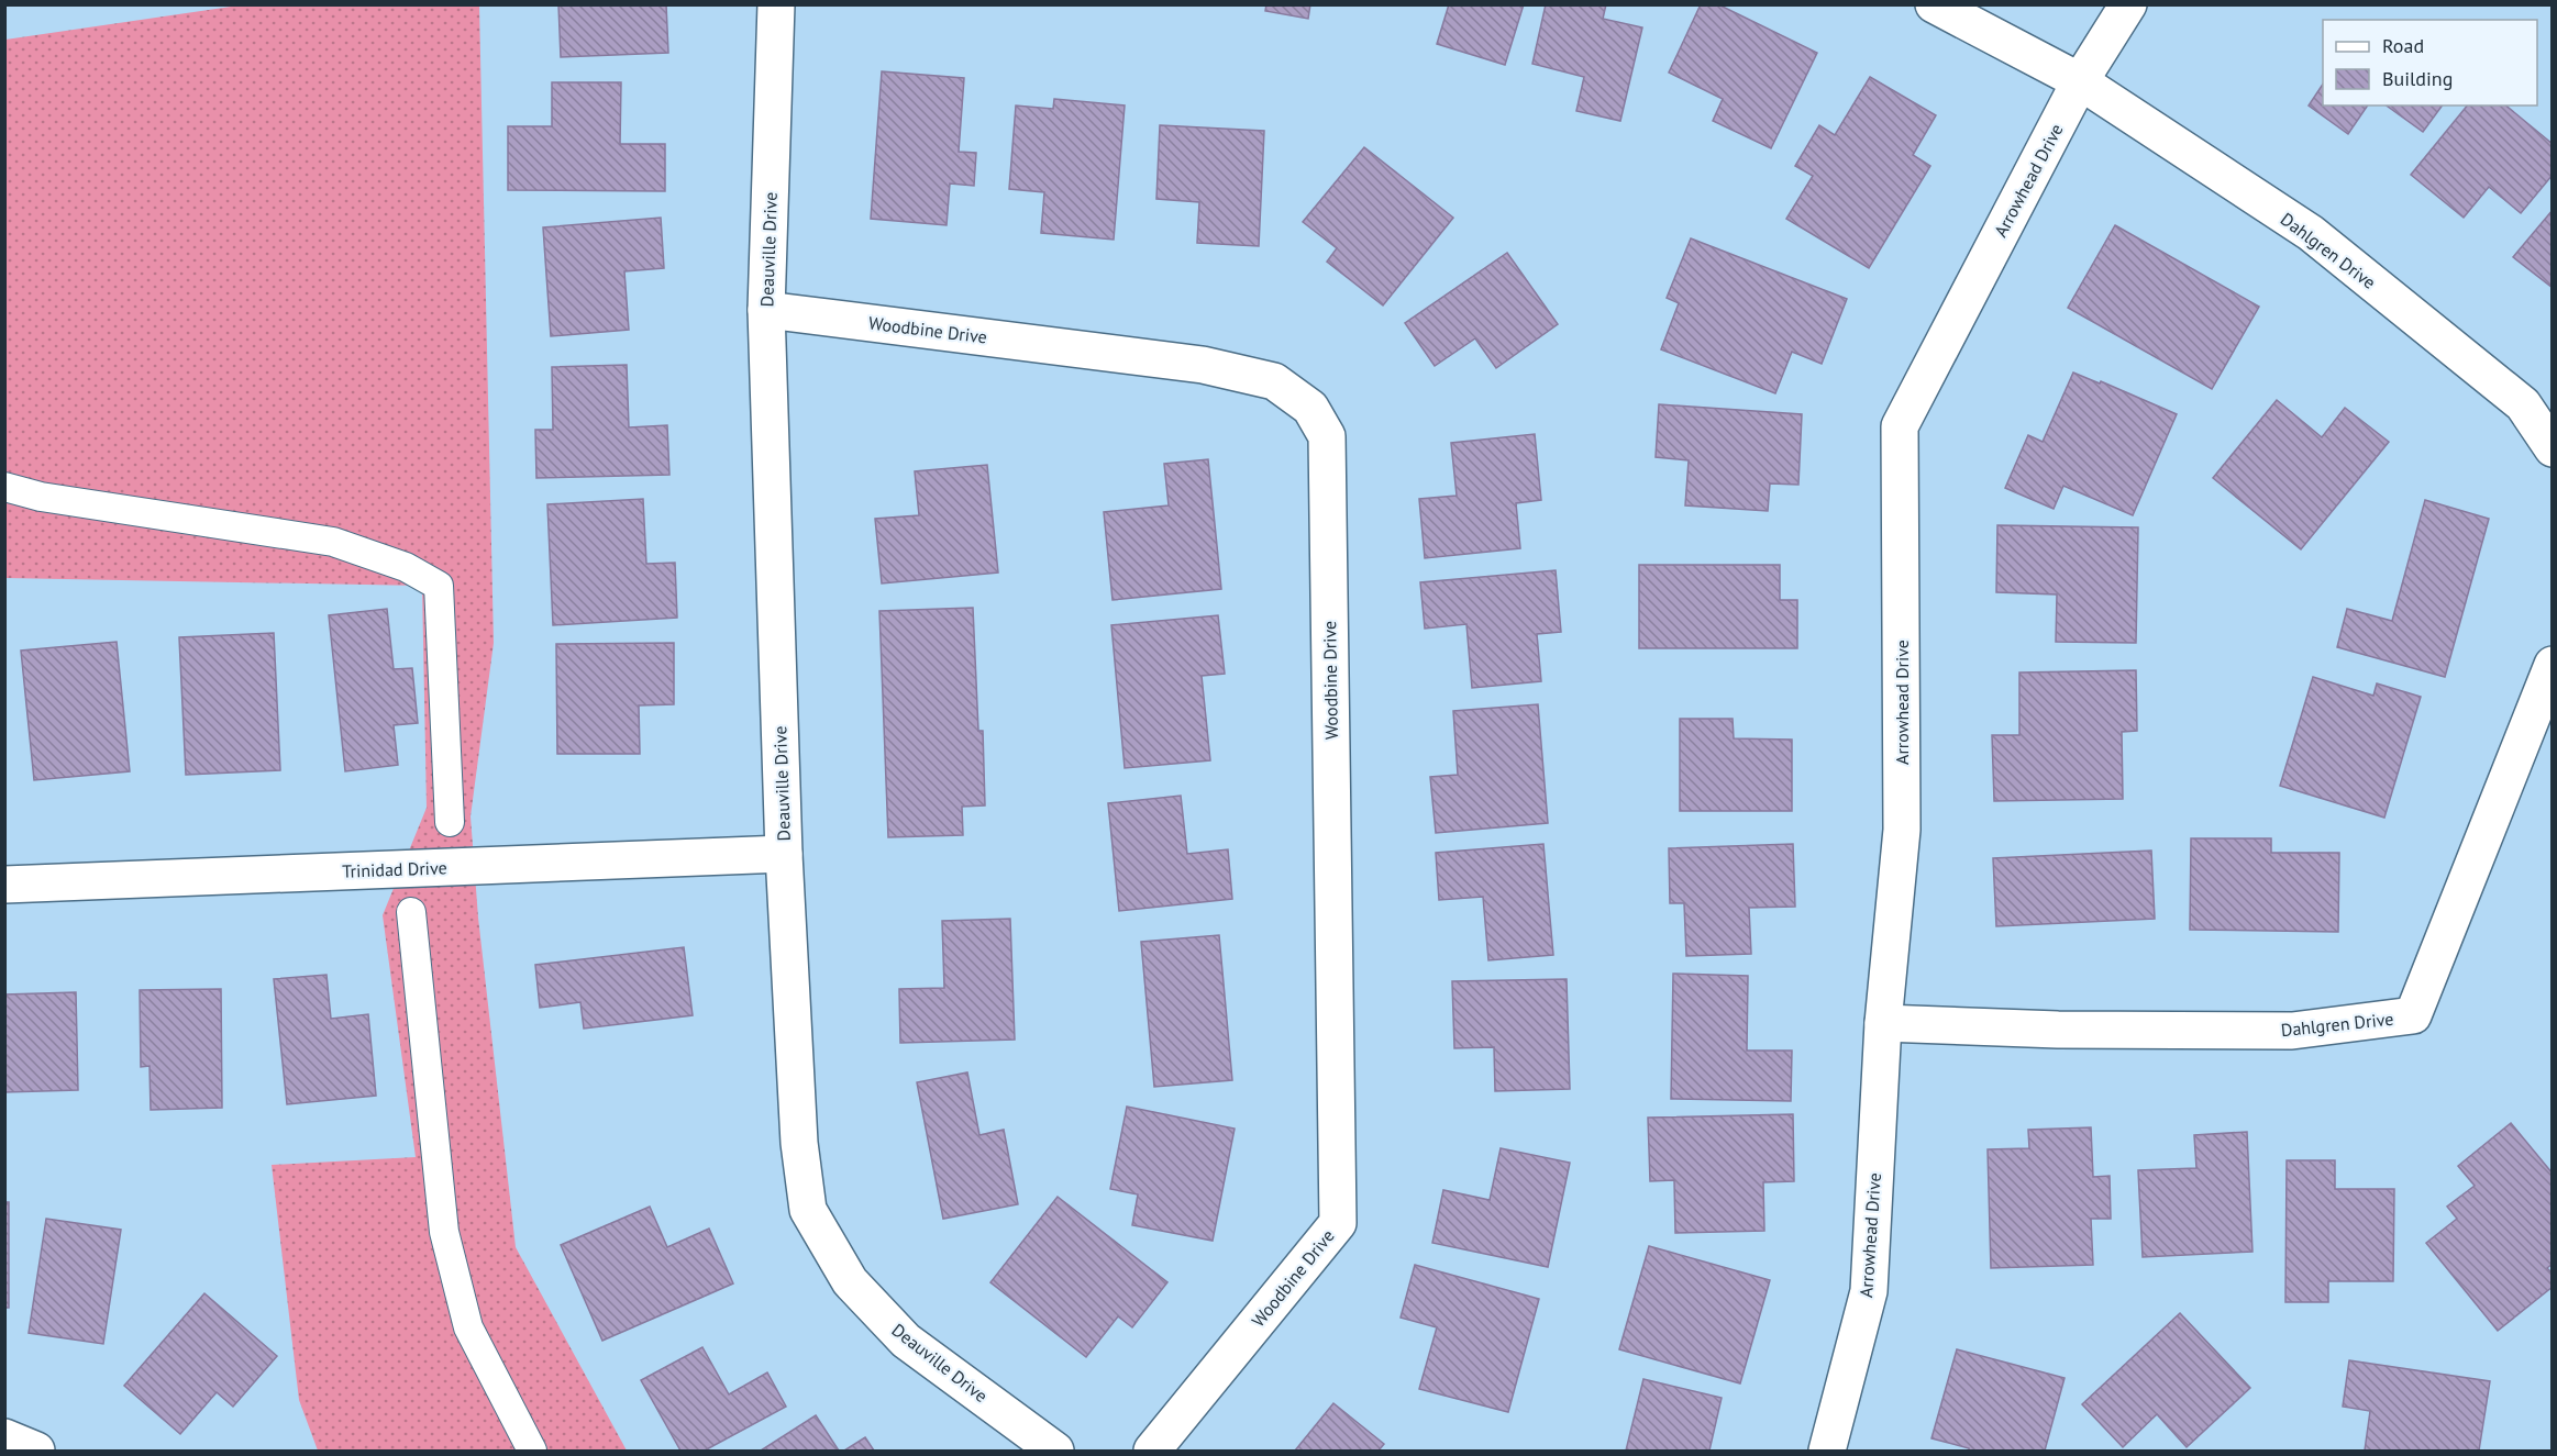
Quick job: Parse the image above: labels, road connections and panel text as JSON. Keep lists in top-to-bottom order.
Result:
{
  "streets": {
    "street": [
      "Arrowhead Drive",
      "Deauville Drive",
      "Dahlgren Drive",
      "Woodbine Drive",
      "Trinidad Drive"
    ]
  },
  "crossings": [
    ["Arrowhead Drive", "Dahlgren Drive"],
    ["Deauville Drive", "Woodbine Drive"],
    ["Deauville Drive", "Trinidad Drive"]
  ],
  "legend": ["Road", "Building"]
}
